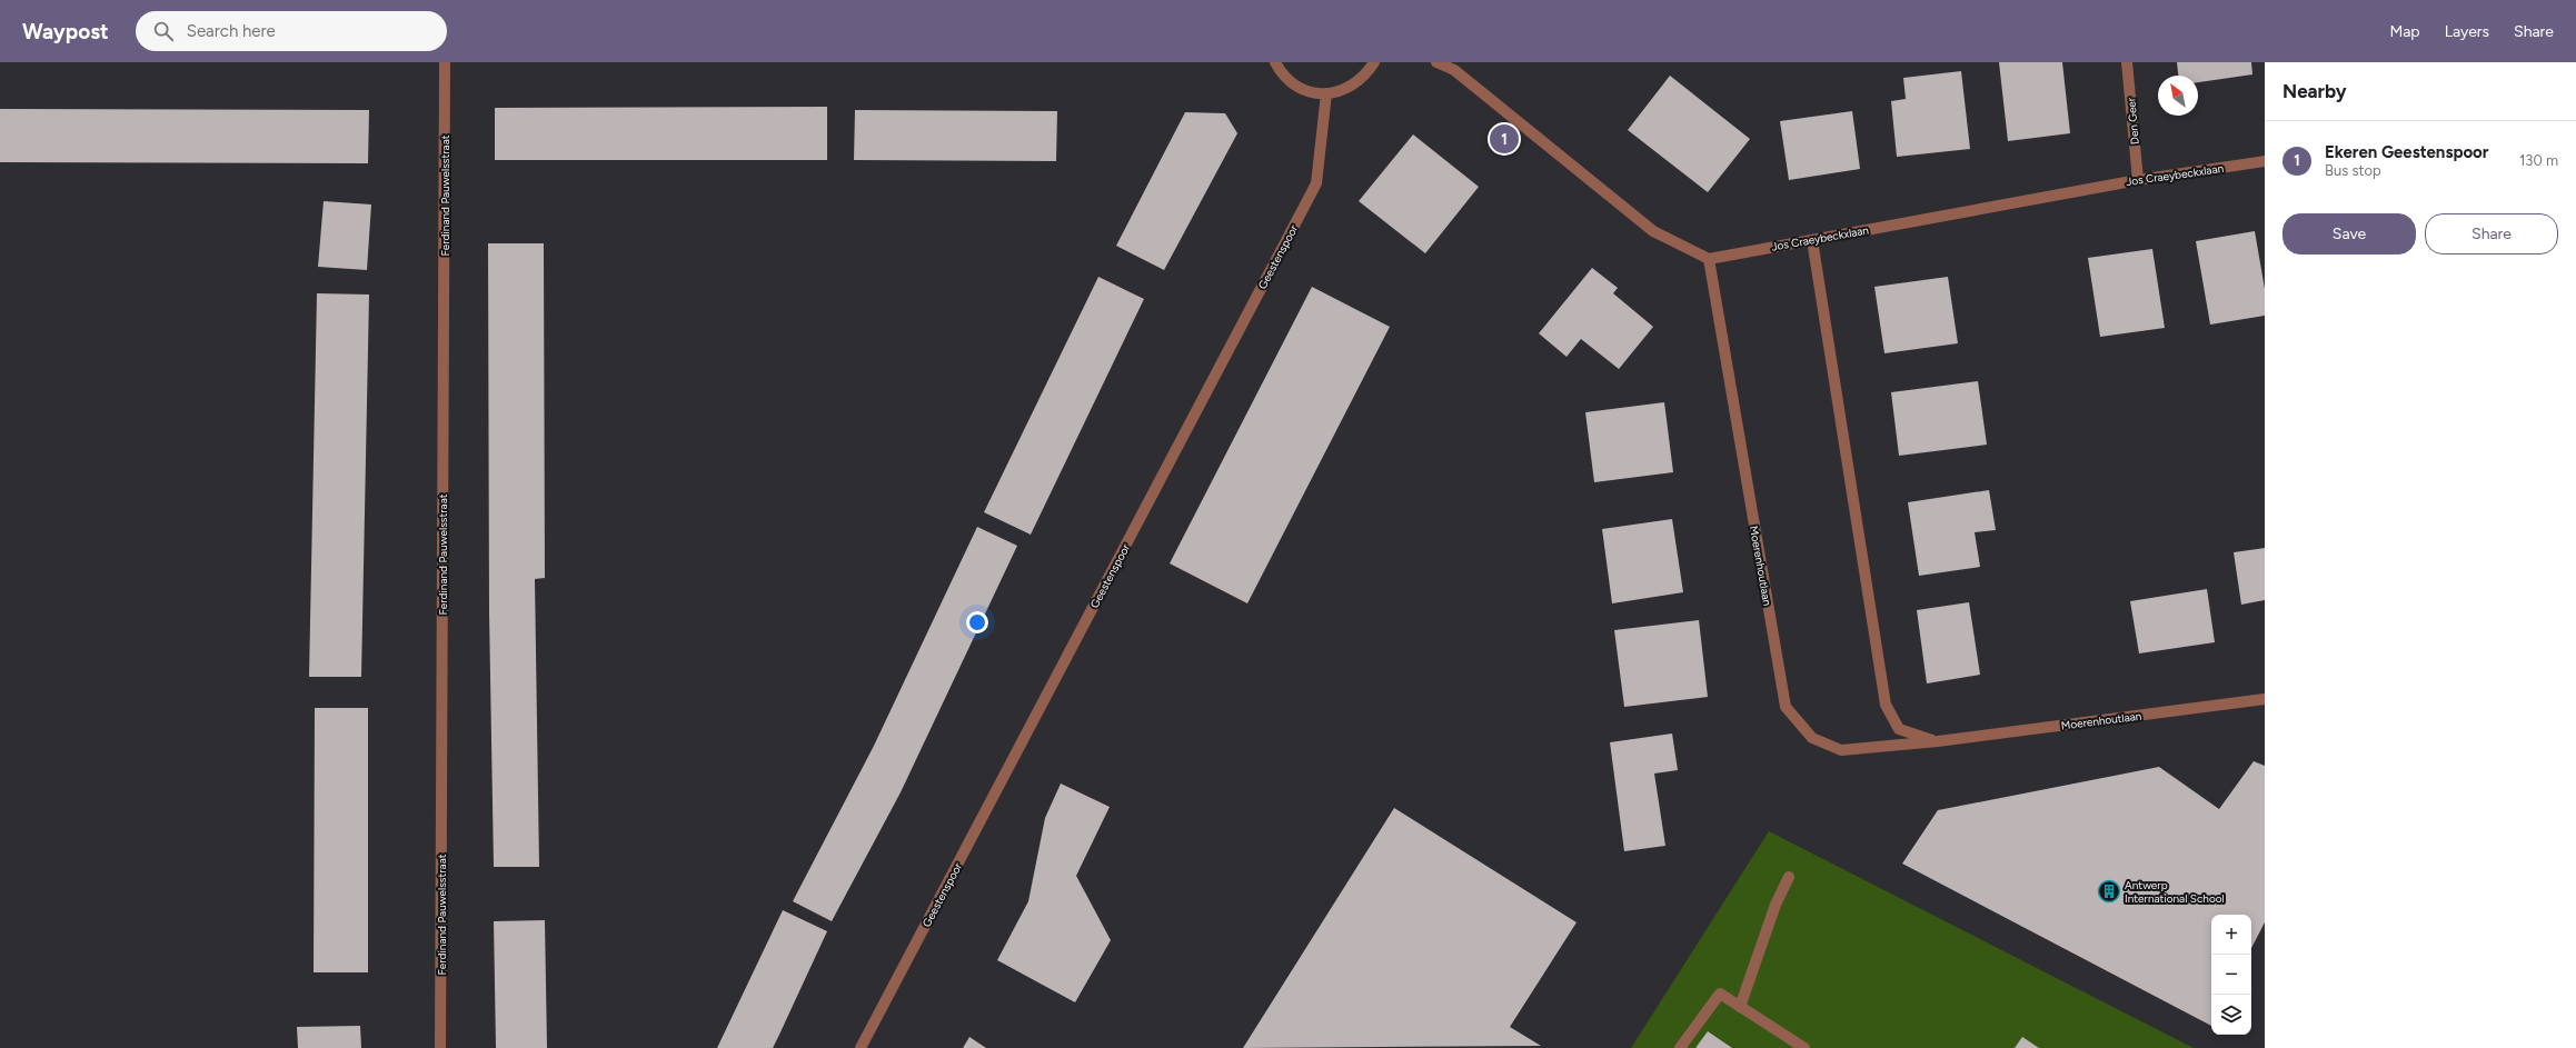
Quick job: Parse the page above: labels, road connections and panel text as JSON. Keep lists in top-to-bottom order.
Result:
{
  "streets": {
    "street": [
      "Den Geer",
      "Jos Craeybeckxlaan",
      "Ferdinand Pauwelsstraat",
      "Geestenspoor",
      "Moerenhoutlaan"
    ]
  },
  "crossings": [
    ["Den Geer", "Jos Craeybeckxlaan"],
    ["Jos Craeybeckxlaan", "Moerenhoutlaan"]
  ],
  "places": {
    "building": ["Antwerp International School"]
  },
  "north": "top left",
  "page": {
    "header": "Waypost",
    "search": "Search here",
    "nav": ["Map", "Layers", "Share"],
    "heading": "Nearby",
    "list": [
      {
        "mark": "1",
        "name": "Ekeren Geestenspoor",
        "note": "Bus stop",
        "value": "130 m"
      }
    ],
    "pins": "1",
    "buttons": ["Save", "Share"],
    "map_buttons": ["+", "−"]
  }
}
